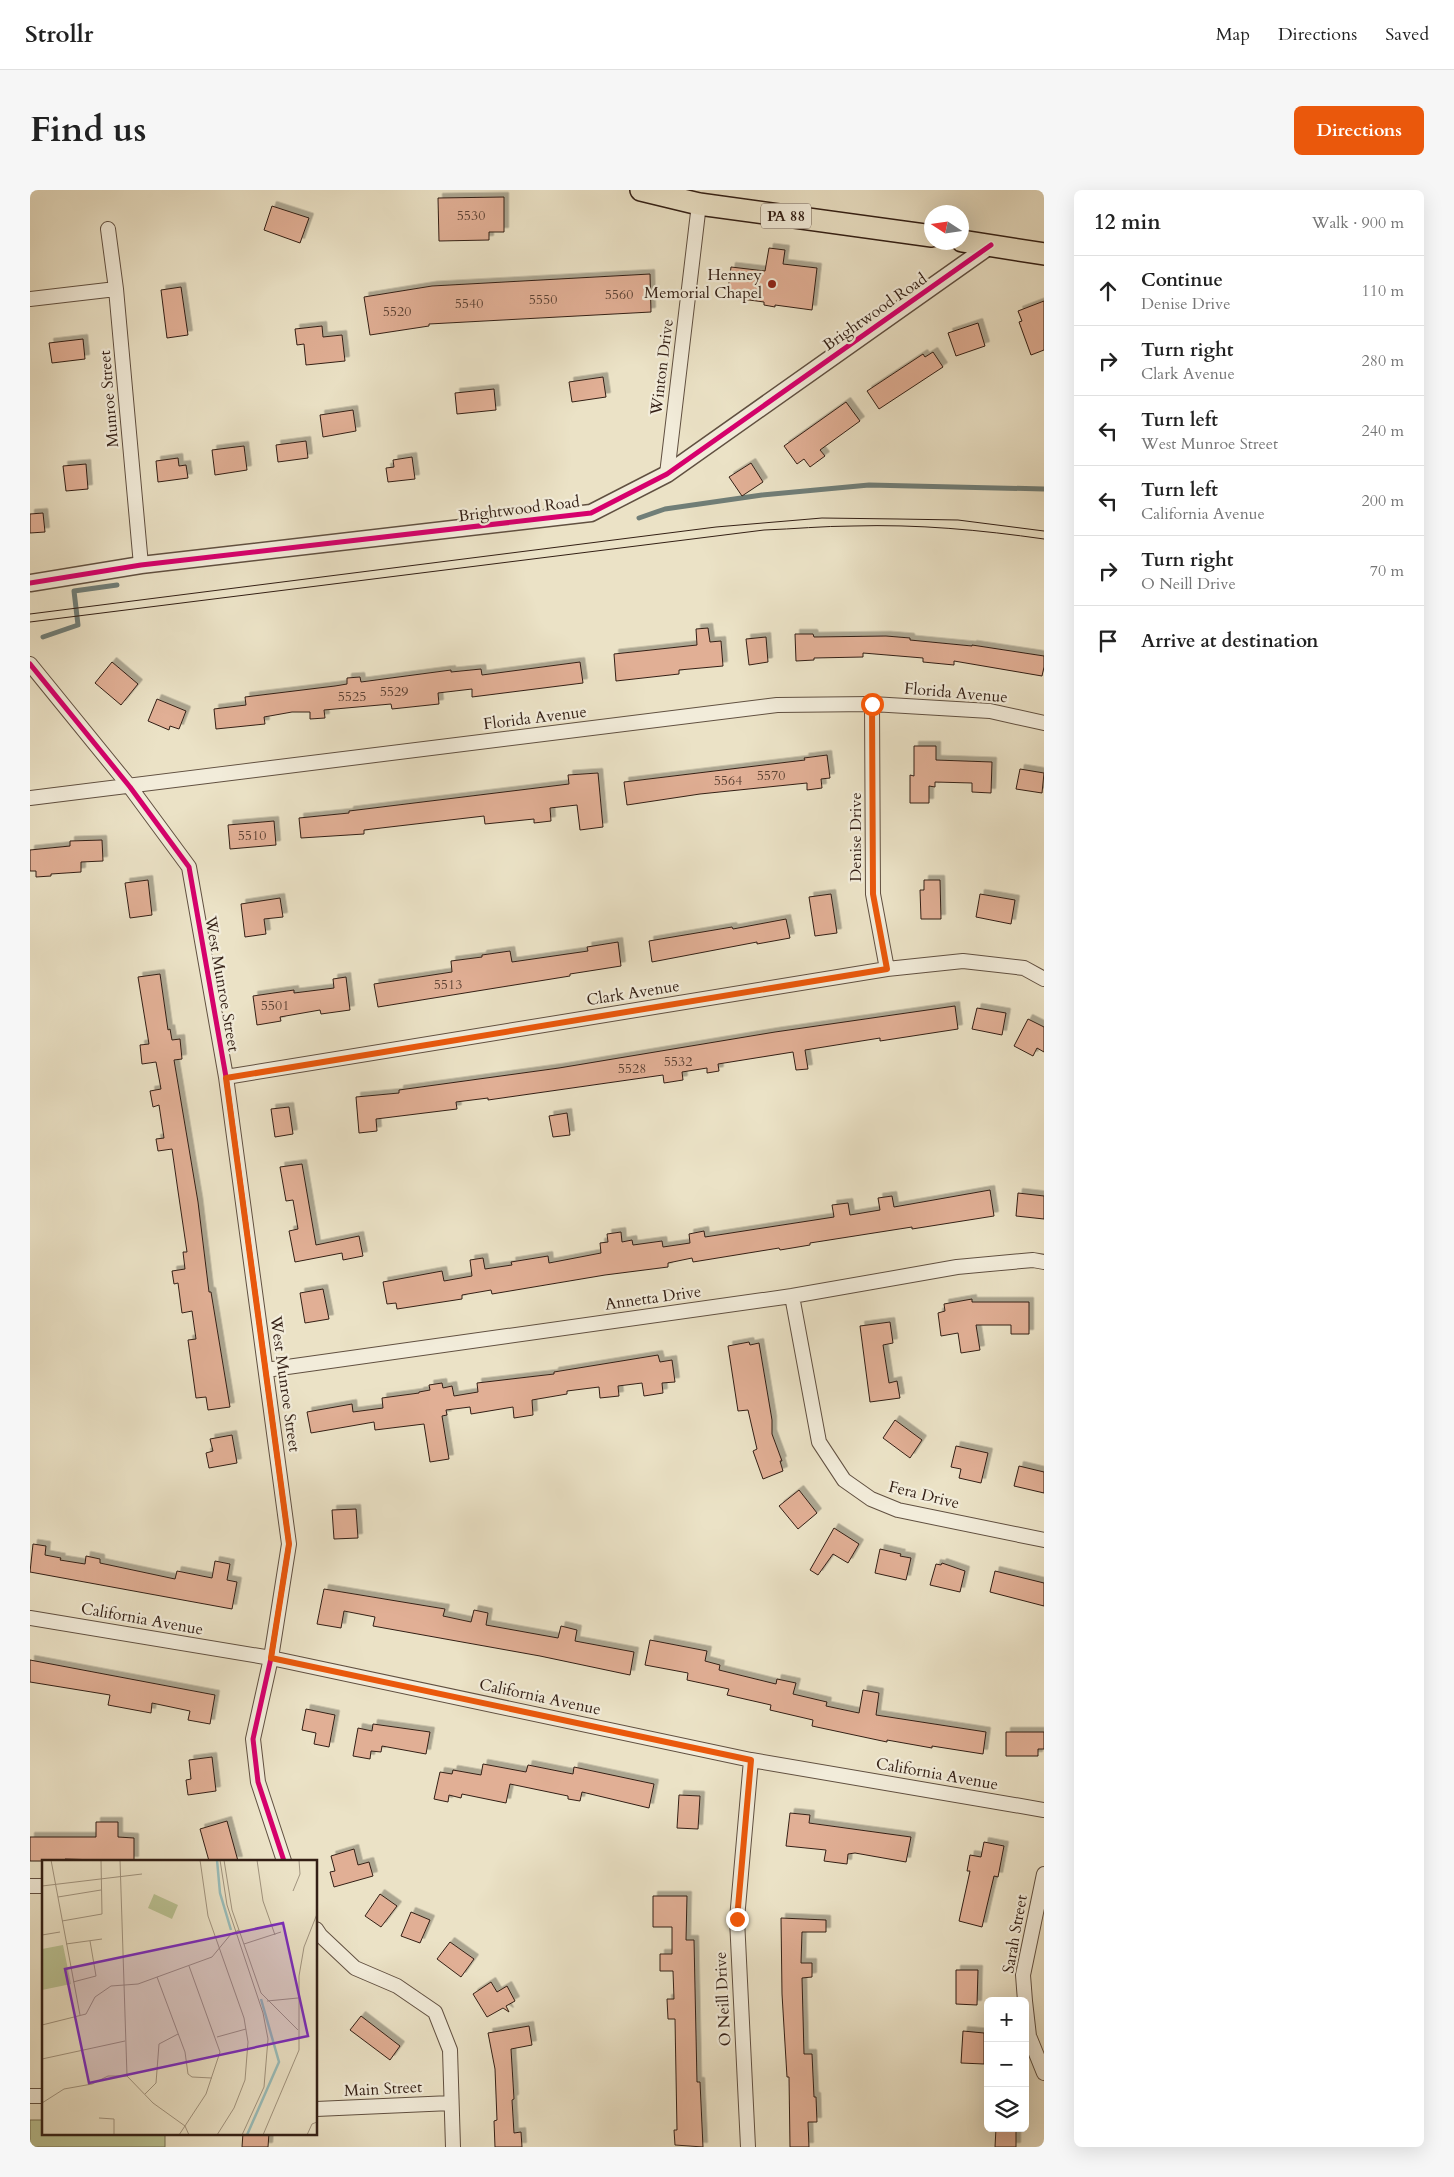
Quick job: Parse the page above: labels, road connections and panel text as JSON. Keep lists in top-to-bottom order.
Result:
{
  "streets": {
    "main road": ["PA 88"],
    "street": [
      "Brightwood Road",
      "Winton Drive",
      "Munroe Street",
      "Florida Avenue",
      "Denise Drive",
      "West Munroe Street",
      "Clark Avenue",
      "Annetta Drive",
      "Fera Drive",
      "California Avenue",
      "Sarah Street",
      "O Neill Drive",
      "Main Street"
    ]
  },
  "crossings": [
    ["PA 88", "Winton Drive"],
    ["Brightwood Road", "Winton Drive"],
    ["Brightwood Road", "Munroe Street"],
    ["Florida Avenue", "Denise Drive"],
    ["Florida Avenue", "West Munroe Street"],
    ["Denise Drive", "Clark Avenue"],
    ["West Munroe Street", "Clark Avenue"],
    ["West Munroe Street", "Annetta Drive"],
    ["West Munroe Street", "California Avenue"],
    ["Annetta Drive", "Fera Drive"],
    ["California Avenue", "O Neill Drive"]
  ],
  "places": ["Henney Memorial Chapel"],
  "house_numbers": [
    "5530",
    "5560",
    "5550",
    "5540",
    "5520",
    "5529",
    "5525",
    "5570",
    "5564",
    "5510",
    "5513",
    "5501",
    "5532",
    "5528"
  ],
  "north": "left",
  "page": {
    "header": "Strollr",
    "nav": ["Map", "Directions", "Saved"],
    "title": "Find us",
    "buttons": "Directions",
    "heading": ["12 min", "Walk · 900 m"],
    "list": [
      ["Continue", "Denise Drive", "110 m"],
      ["Turn right", "Clark Avenue", "280 m"],
      ["Turn left", "West Munroe Street", "240 m"],
      ["Turn left", "California Avenue", "200 m"],
      ["Turn right", "O Neill Drive", "70 m"],
      "Arrive at destination"
    ],
    "map_buttons": ["+", "−"]
  }
}
